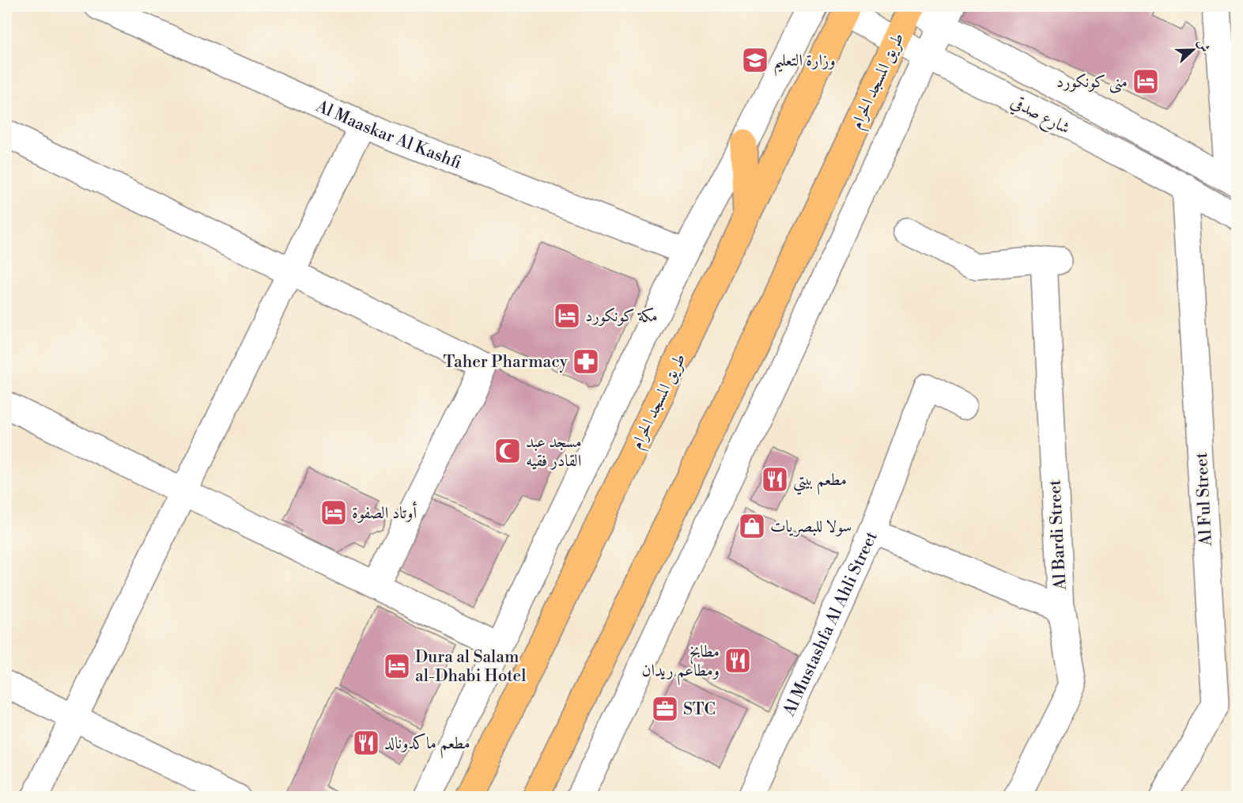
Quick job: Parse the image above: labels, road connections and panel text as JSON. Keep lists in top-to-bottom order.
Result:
{
  "streets": {
    "main road": ["طريق المسجد الحرام"],
    "street": [
      "شارع صدقي",
      "Al Maaskar Al Kashfi",
      "Al Ful Street",
      "Al Bardi Street",
      "Al Mustashfa Al Ahli Street"
    ]
  },
  "crossings": [
    ["طريق المسجد الحرام", "شارع صدقي"],
    ["شارع صدقي", "Al Ful Street"],
    ["Al Bardi Street", "Al Mustashfa Al Ahli Street"]
  ],
  "places": {
    "school or university": ["وزارة التعليم"],
    "hotel": [
      "منى كونكورد",
      "مكة كونكورد",
      "أوتاد الصفوة",
      "Dura al Salam al-Dhabi Hotel"
    ],
    "pharmacy": ["Taher Pharmacy"],
    "mosque": ["مسجد عبد القادر فقيه"],
    "restaurant": ["مطعم بيتي", "مطابخ ومطاعم ريدان", "مطعم ماكدونالد"],
    "shop": ["سولا للبصريات"],
    "office": ["STC"]
  },
  "north": "right"
}
